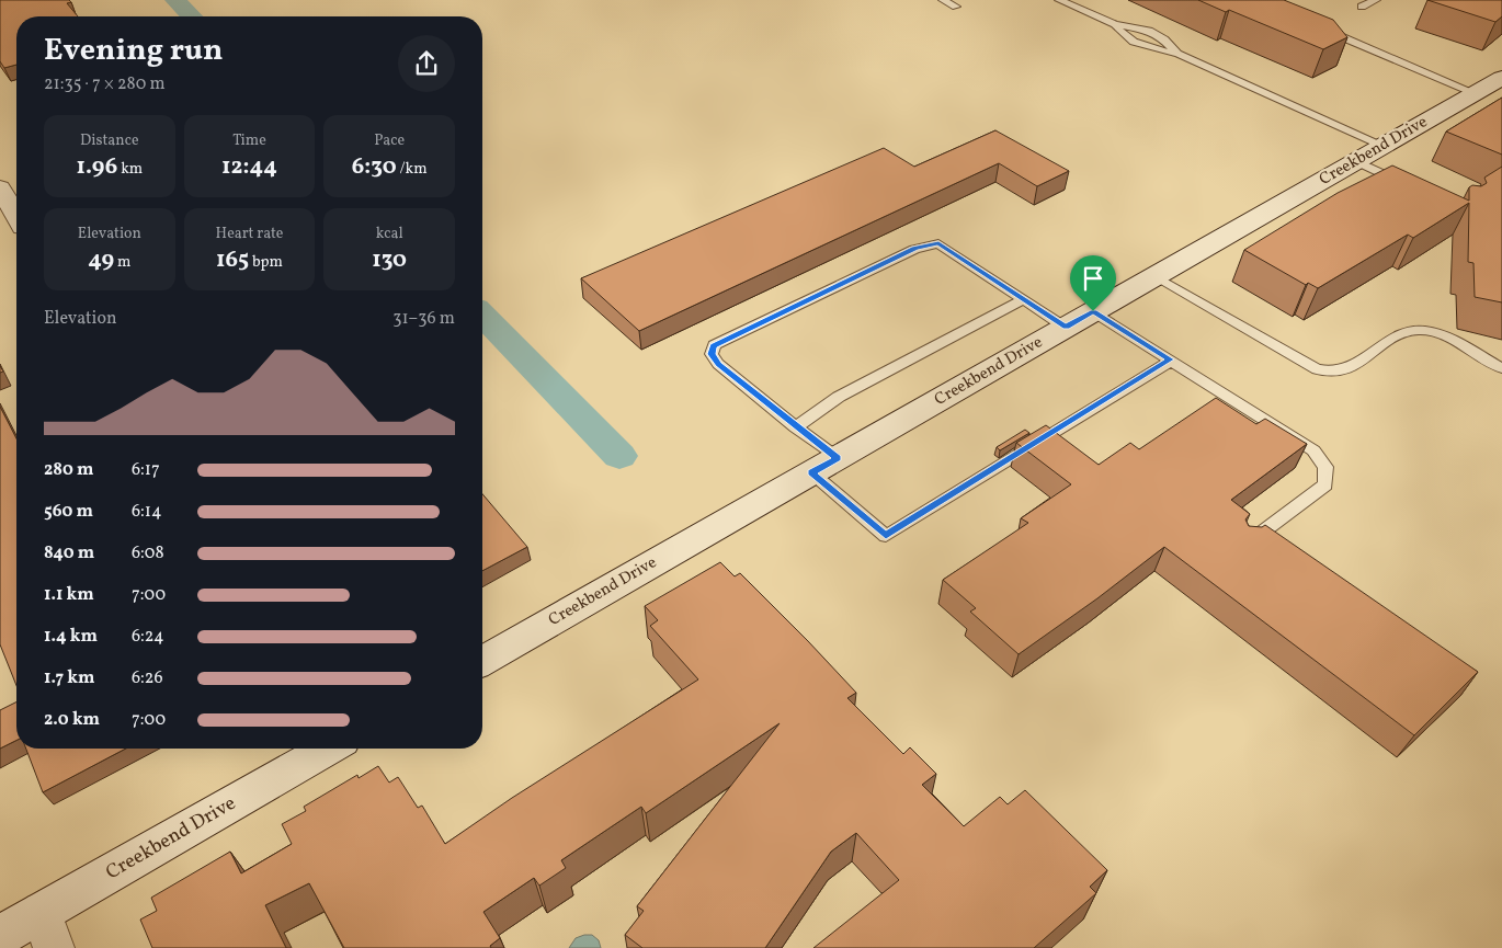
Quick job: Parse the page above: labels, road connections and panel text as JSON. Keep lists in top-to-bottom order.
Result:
{
  "streets": {
    "street": ["Creekbend Drive"]
  },
  "page": {
    "heading": ["Evening run", "21:35 · 7 × 280 m"],
    "stats": [
      ["Distance", "1.96 km"],
      ["Time", "12:44"],
      ["Pace", "6:30 /km"],
      ["Elevation", "49 m"],
      ["Heart rate", "165 bpm"],
      ["kcal", "130"]
    ],
    "chart": ["Elevation", "31–36 m"],
    "list": [
      {
        "name": "280 m",
        "note": "6:17"
      },
      {
        "name": "560 m",
        "note": "6:14"
      },
      {
        "name": "840 m",
        "note": "6:08"
      },
      {
        "name": "1.1 km",
        "note": "7:00"
      },
      {
        "name": "1.4 km",
        "note": "6:24"
      },
      {
        "name": "1.7 km",
        "note": "6:26"
      },
      {
        "name": "2.0 km",
        "note": "7:00"
      }
    ]
  }
}
